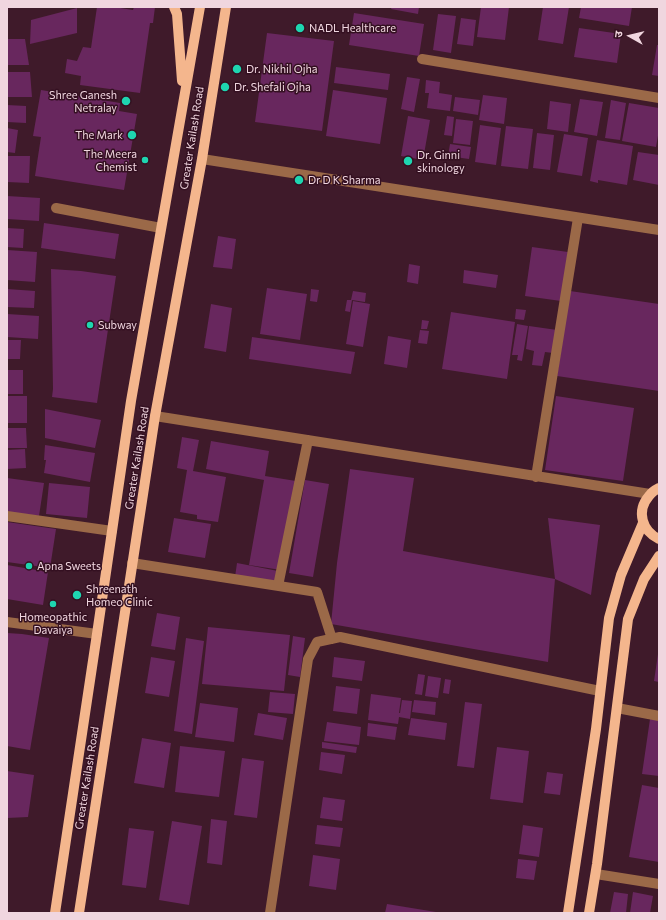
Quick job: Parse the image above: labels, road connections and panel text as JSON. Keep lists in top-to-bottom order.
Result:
{
  "streets": {
    "main road": ["Greater Kailash Road"]
  },
  "places": [
    "NADL Healthcare",
    "Dr. Nikhil Ojha",
    "Dr. Shefali Ojha",
    "Shree Ganesh Netralay",
    "The Mark",
    "The Meera Chemist",
    "Dr. Ginni skinology",
    "Dr D K Sharma",
    "Subway",
    "Apna Sweets",
    "Shreenath Homeo Clinic",
    "Homeopathic Davaiya"
  ],
  "north": "left"
}
